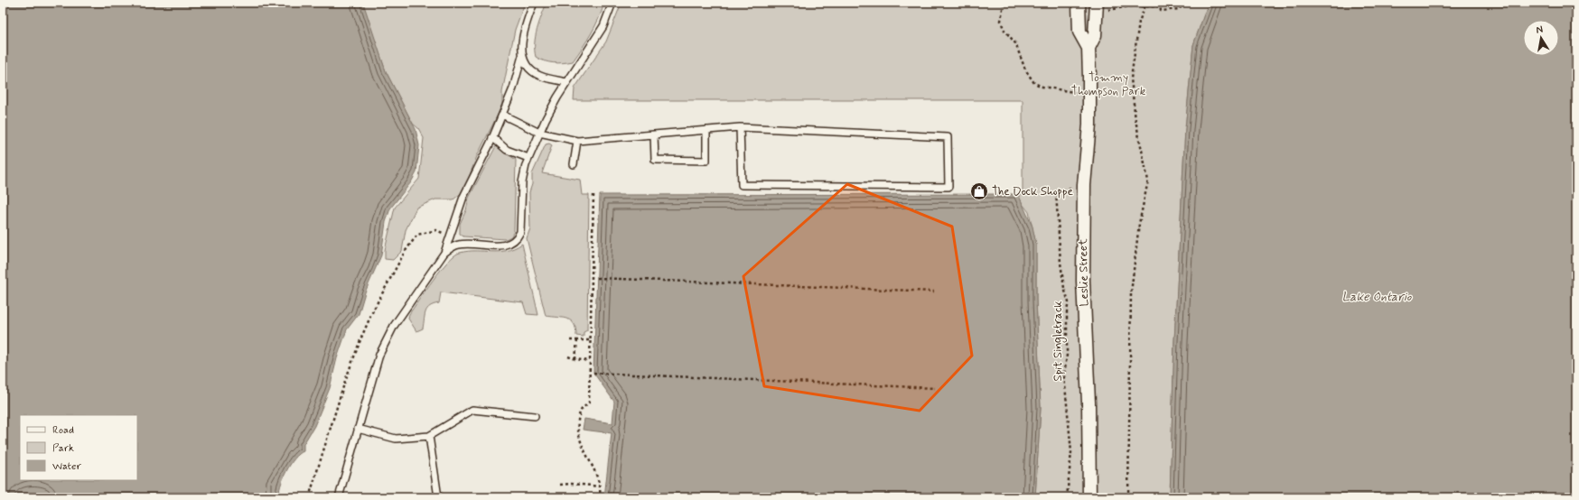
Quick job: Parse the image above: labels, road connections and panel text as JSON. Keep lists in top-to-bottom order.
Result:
{
  "streets": {
    "street": ["Leslie Street"],
    "path": ["Spit Singletrack"]
  },
  "crossings": [
    ["Leslie Street", "Spit Singletrack"]
  ],
  "water": ["Lake Ontario"],
  "parks": ["Tommy Thompson Park"],
  "places": {
    "shop": ["The Dock Shoppe"]
  },
  "legend": ["Road", "Park", "Water"],
  "north": "top"
}
